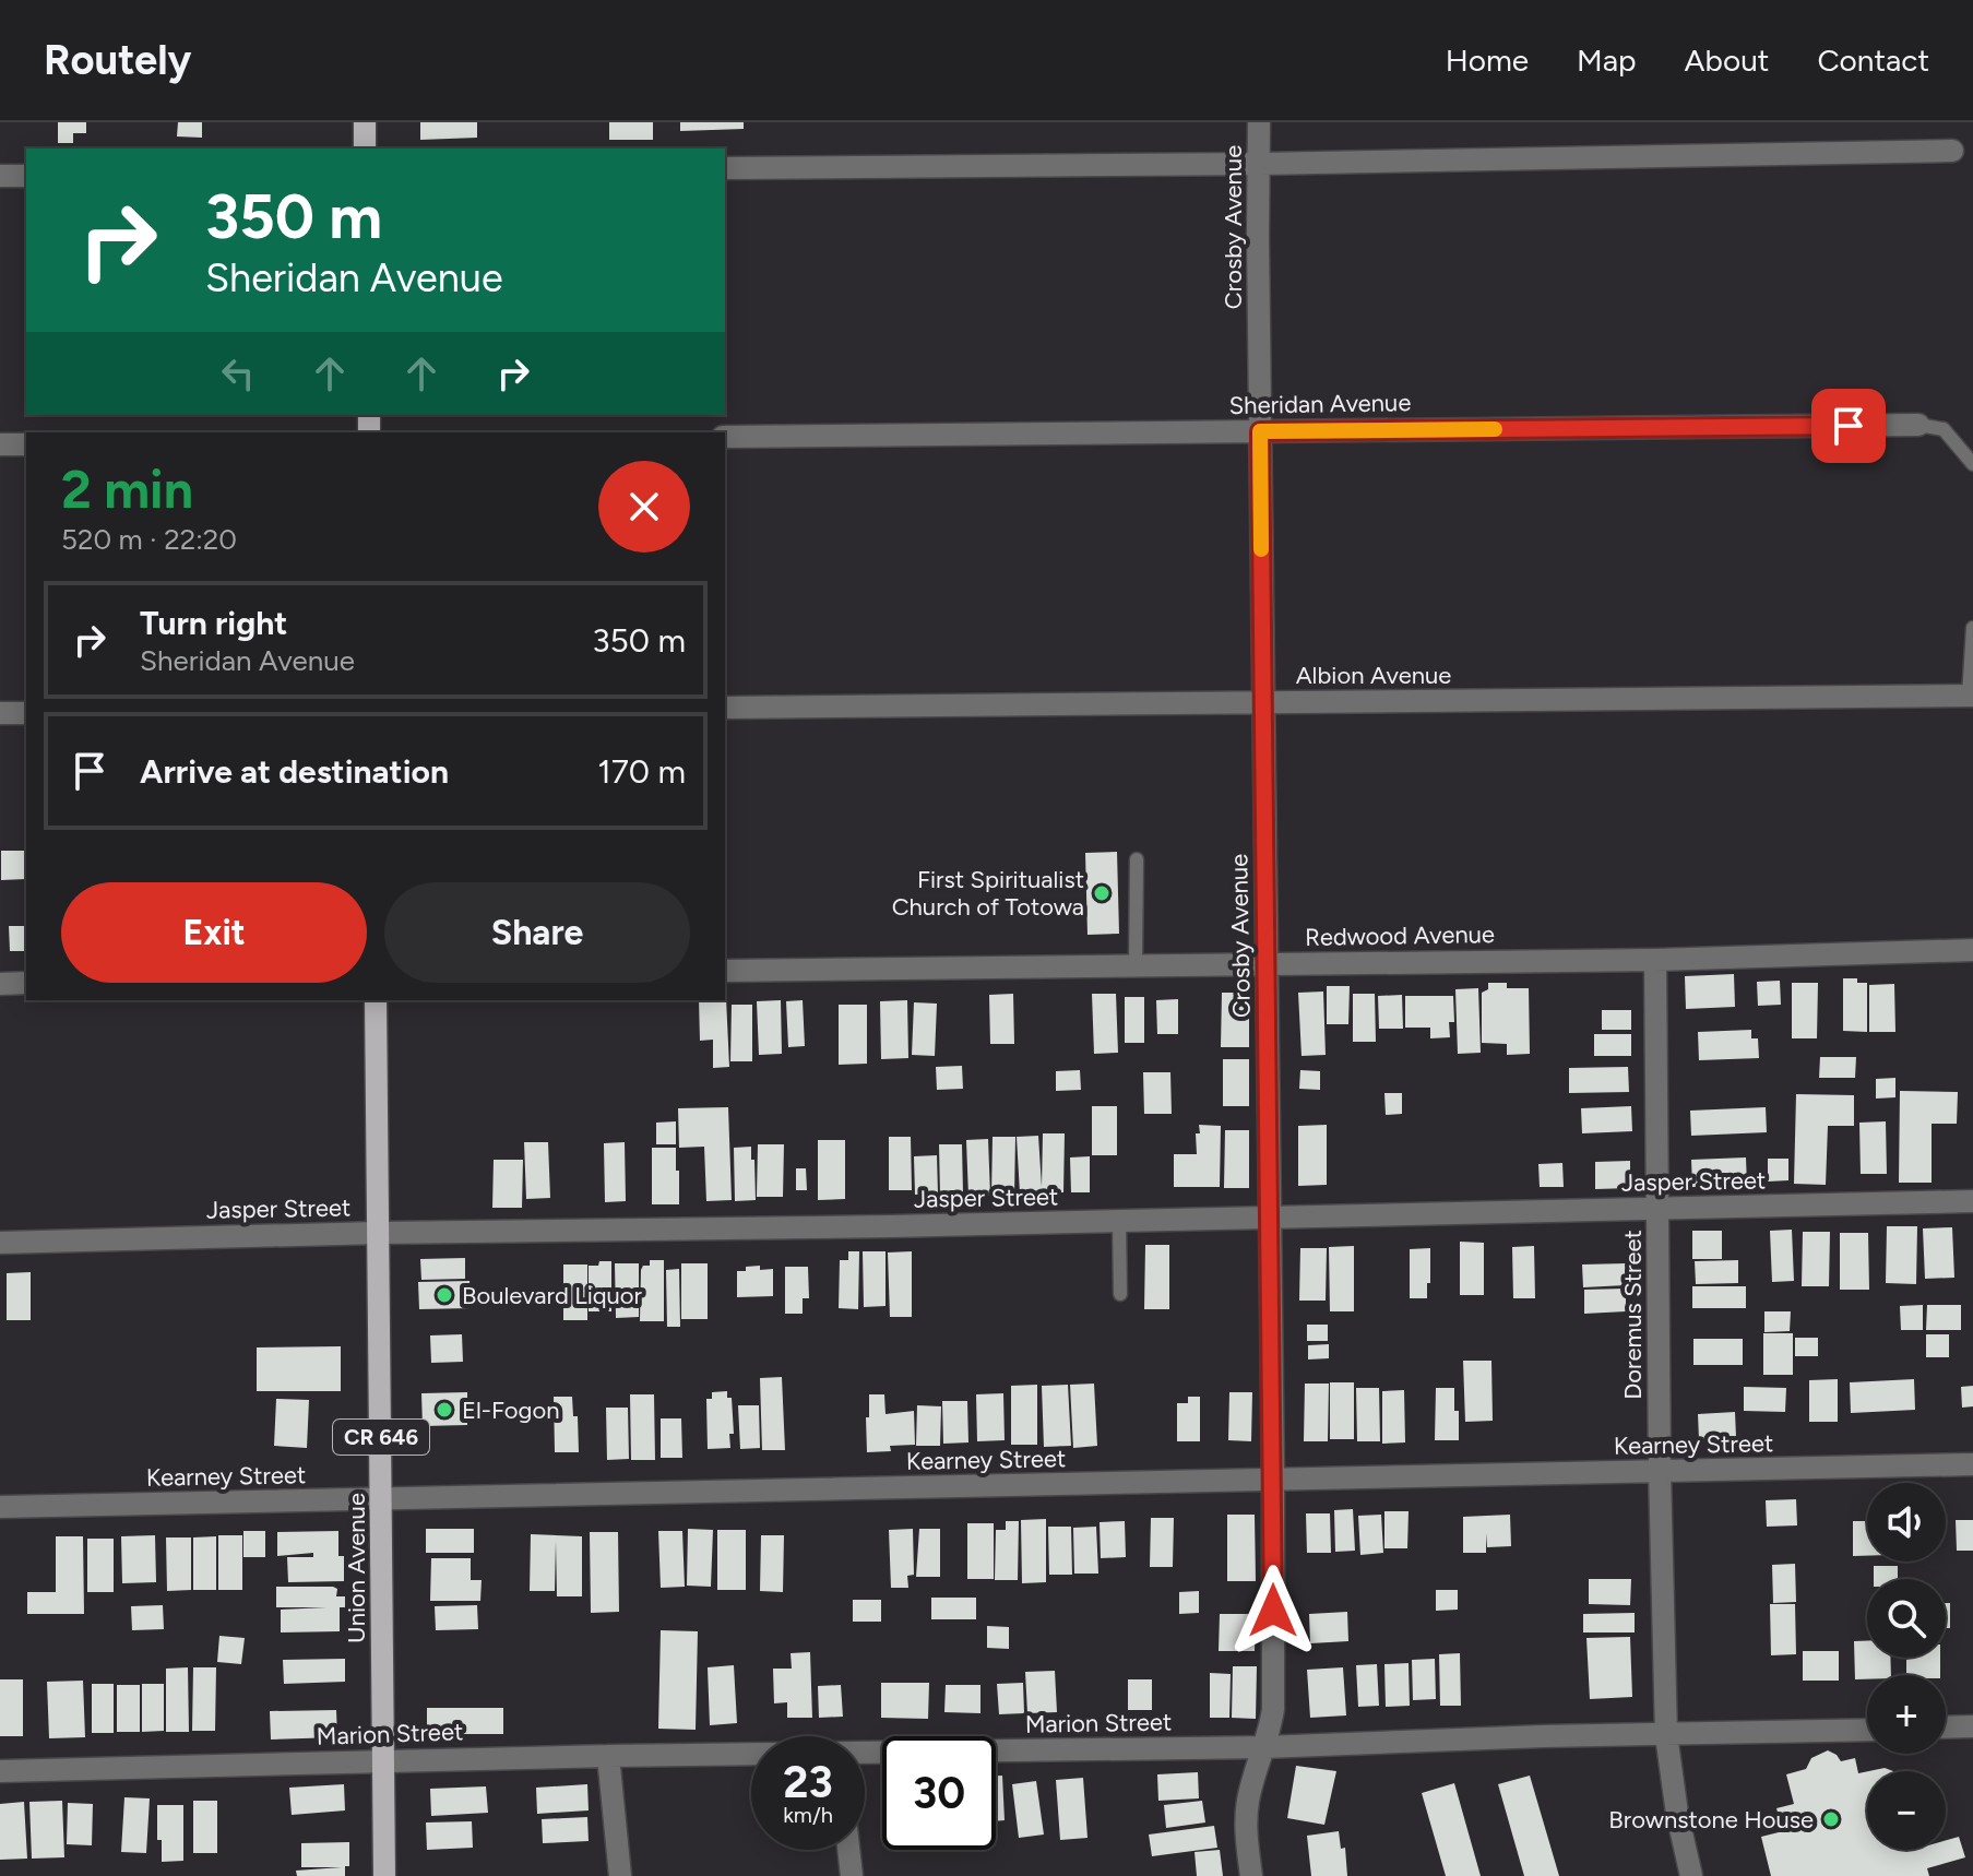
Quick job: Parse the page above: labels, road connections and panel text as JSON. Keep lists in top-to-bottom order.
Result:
{
  "streets": {
    "main road": ["CR 646", "Union Avenue"],
    "street": [
      "Crosby Avenue",
      "Sheridan Avenue",
      "Albion Avenue",
      "Redwood Avenue",
      "Jasper Street",
      "Doremus Street",
      "Kearney Street",
      "Marion Street"
    ]
  },
  "crossings": [
    ["Crosby Avenue", "Sheridan Avenue"],
    ["Crosby Avenue", "Albion Avenue"],
    ["Crosby Avenue", "Redwood Avenue"],
    ["Crosby Avenue", "Jasper Street"],
    ["Crosby Avenue", "Kearney Street"],
    ["Crosby Avenue", "Marion Street"],
    ["Redwood Avenue", "Doremus Street"],
    ["Jasper Street", "Doremus Street"],
    ["Jasper Street", "Union Avenue"],
    ["Doremus Street", "Kearney Street"],
    ["Doremus Street", "Marion Street"],
    ["Kearney Street", "Union Avenue"],
    ["Union Avenue", "Marion Street"]
  ],
  "places": [
    "First Spiritualist Church of Totowa",
    "Boulevard Liquor",
    "El-Fogon",
    "Brownstone House"
  ],
  "page": {
    "header": "Routely",
    "nav": [
      "Home",
      "Map",
      "About",
      "Contact"
    ],
    "turn": ["350 m", "Sheridan Avenue"],
    "heading": ["2 min", "520 m · 22:20"],
    "list": [
      {
        "name": "Turn right",
        "note": "Sheridan Avenue",
        "value": "350 m"
      },
      {
        "name": "Arrive at destination",
        "value": "170 m"
      }
    ],
    "buttons": ["Exit", "Share"],
    "map_buttons": ["+", "−"],
    "speed": "23 km/h",
    "limit": "30"
  }
}
